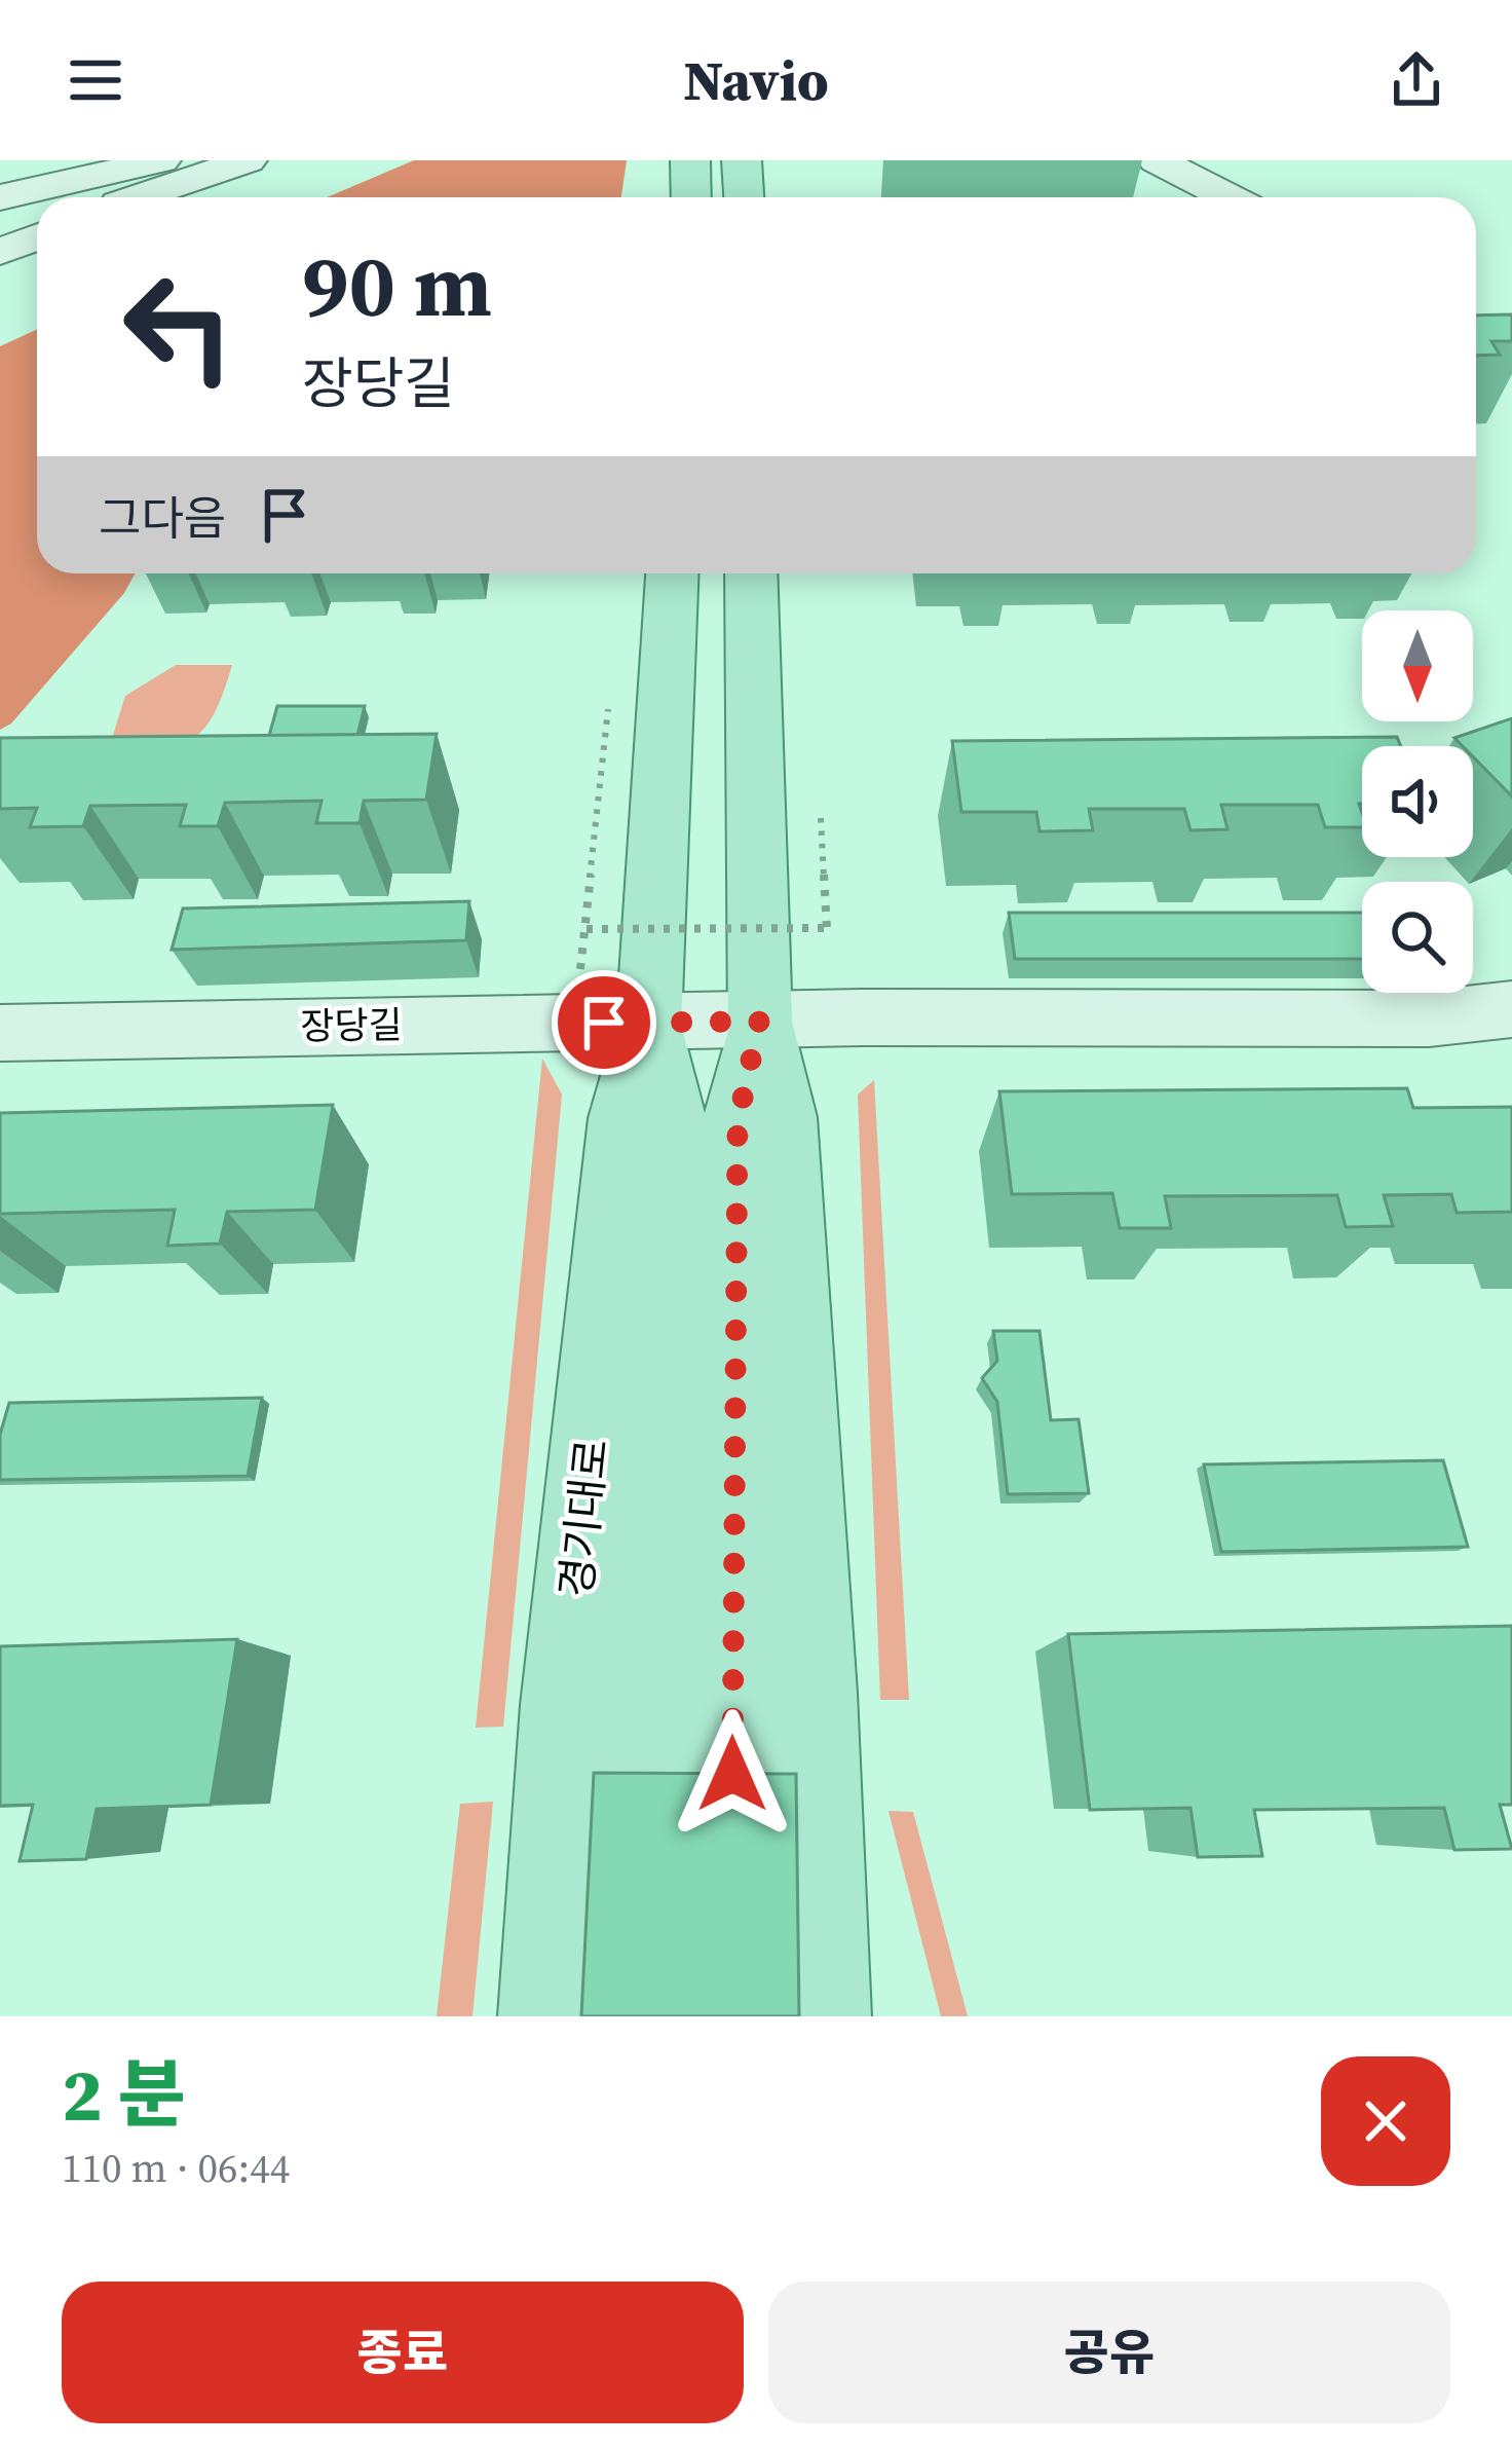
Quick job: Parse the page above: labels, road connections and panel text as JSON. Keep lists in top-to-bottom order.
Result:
{
  "streets": {
    "main road": ["경기대로"],
    "street": ["장당길"]
  },
  "crossings": [
    ["장당길", "경기대로"]
  ],
  "north": "bottom",
  "page": {
    "header": "Navio",
    "turn": ["90 m", "장당길"],
    "then": "그다음",
    "heading": ["2 분", "110 m · 06:44"],
    "buttons": ["종료", "공유"]
  }
}
